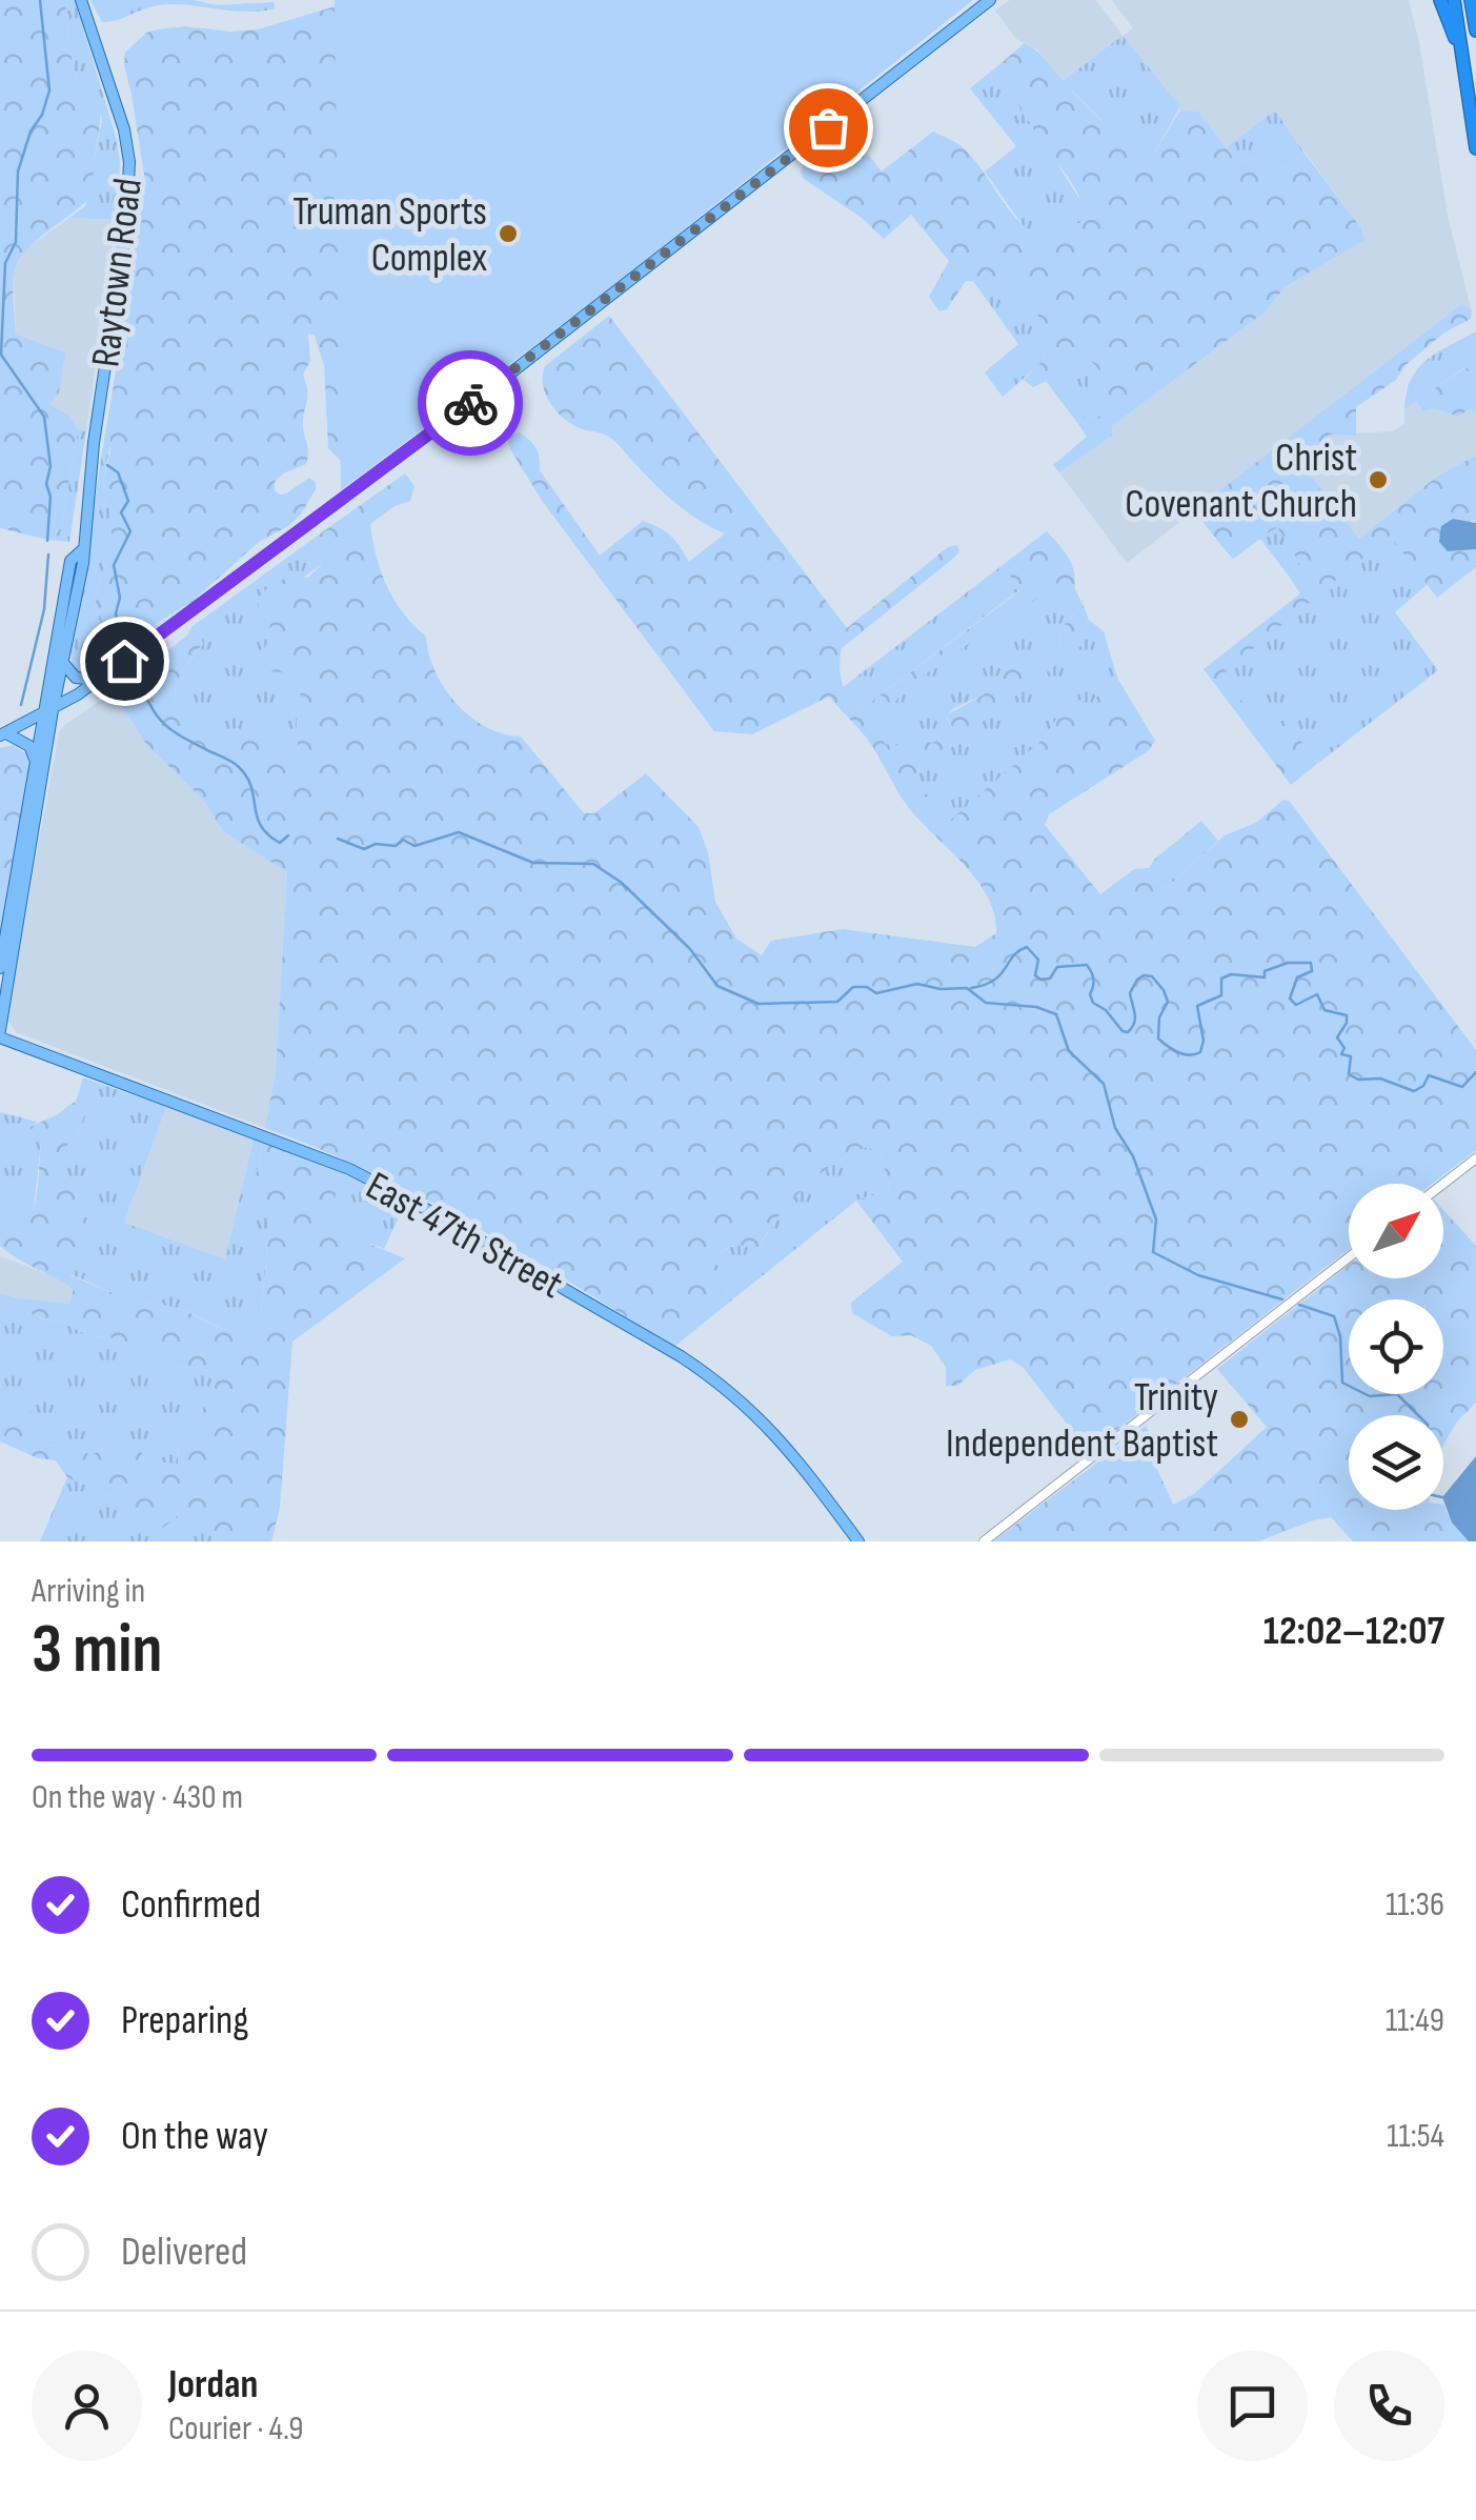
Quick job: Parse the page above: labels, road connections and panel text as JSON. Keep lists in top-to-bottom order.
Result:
{
  "streets": {
    "main road": ["Raytown Road", "East 47th Street"]
  },
  "crossings": [
    ["Raytown Road", "East 47th Street"]
  ],
  "places": ["Truman Sports Complex", "Christ Covenant Church", "Trinity Independent Baptist"],
  "north": "top right",
  "page": {
    "heading": ["3 min", "Arriving in", "12:02–12:07"],
    "panel": ["Jordan", "Courier · 4.9"],
    "bar": "On the way · 430 m",
    "list": [
      ["Confirmed", "11:36"],
      ["Preparing", "11:49"],
      ["On the way", "11:54"],
      "Delivered"
    ]
  }
}
